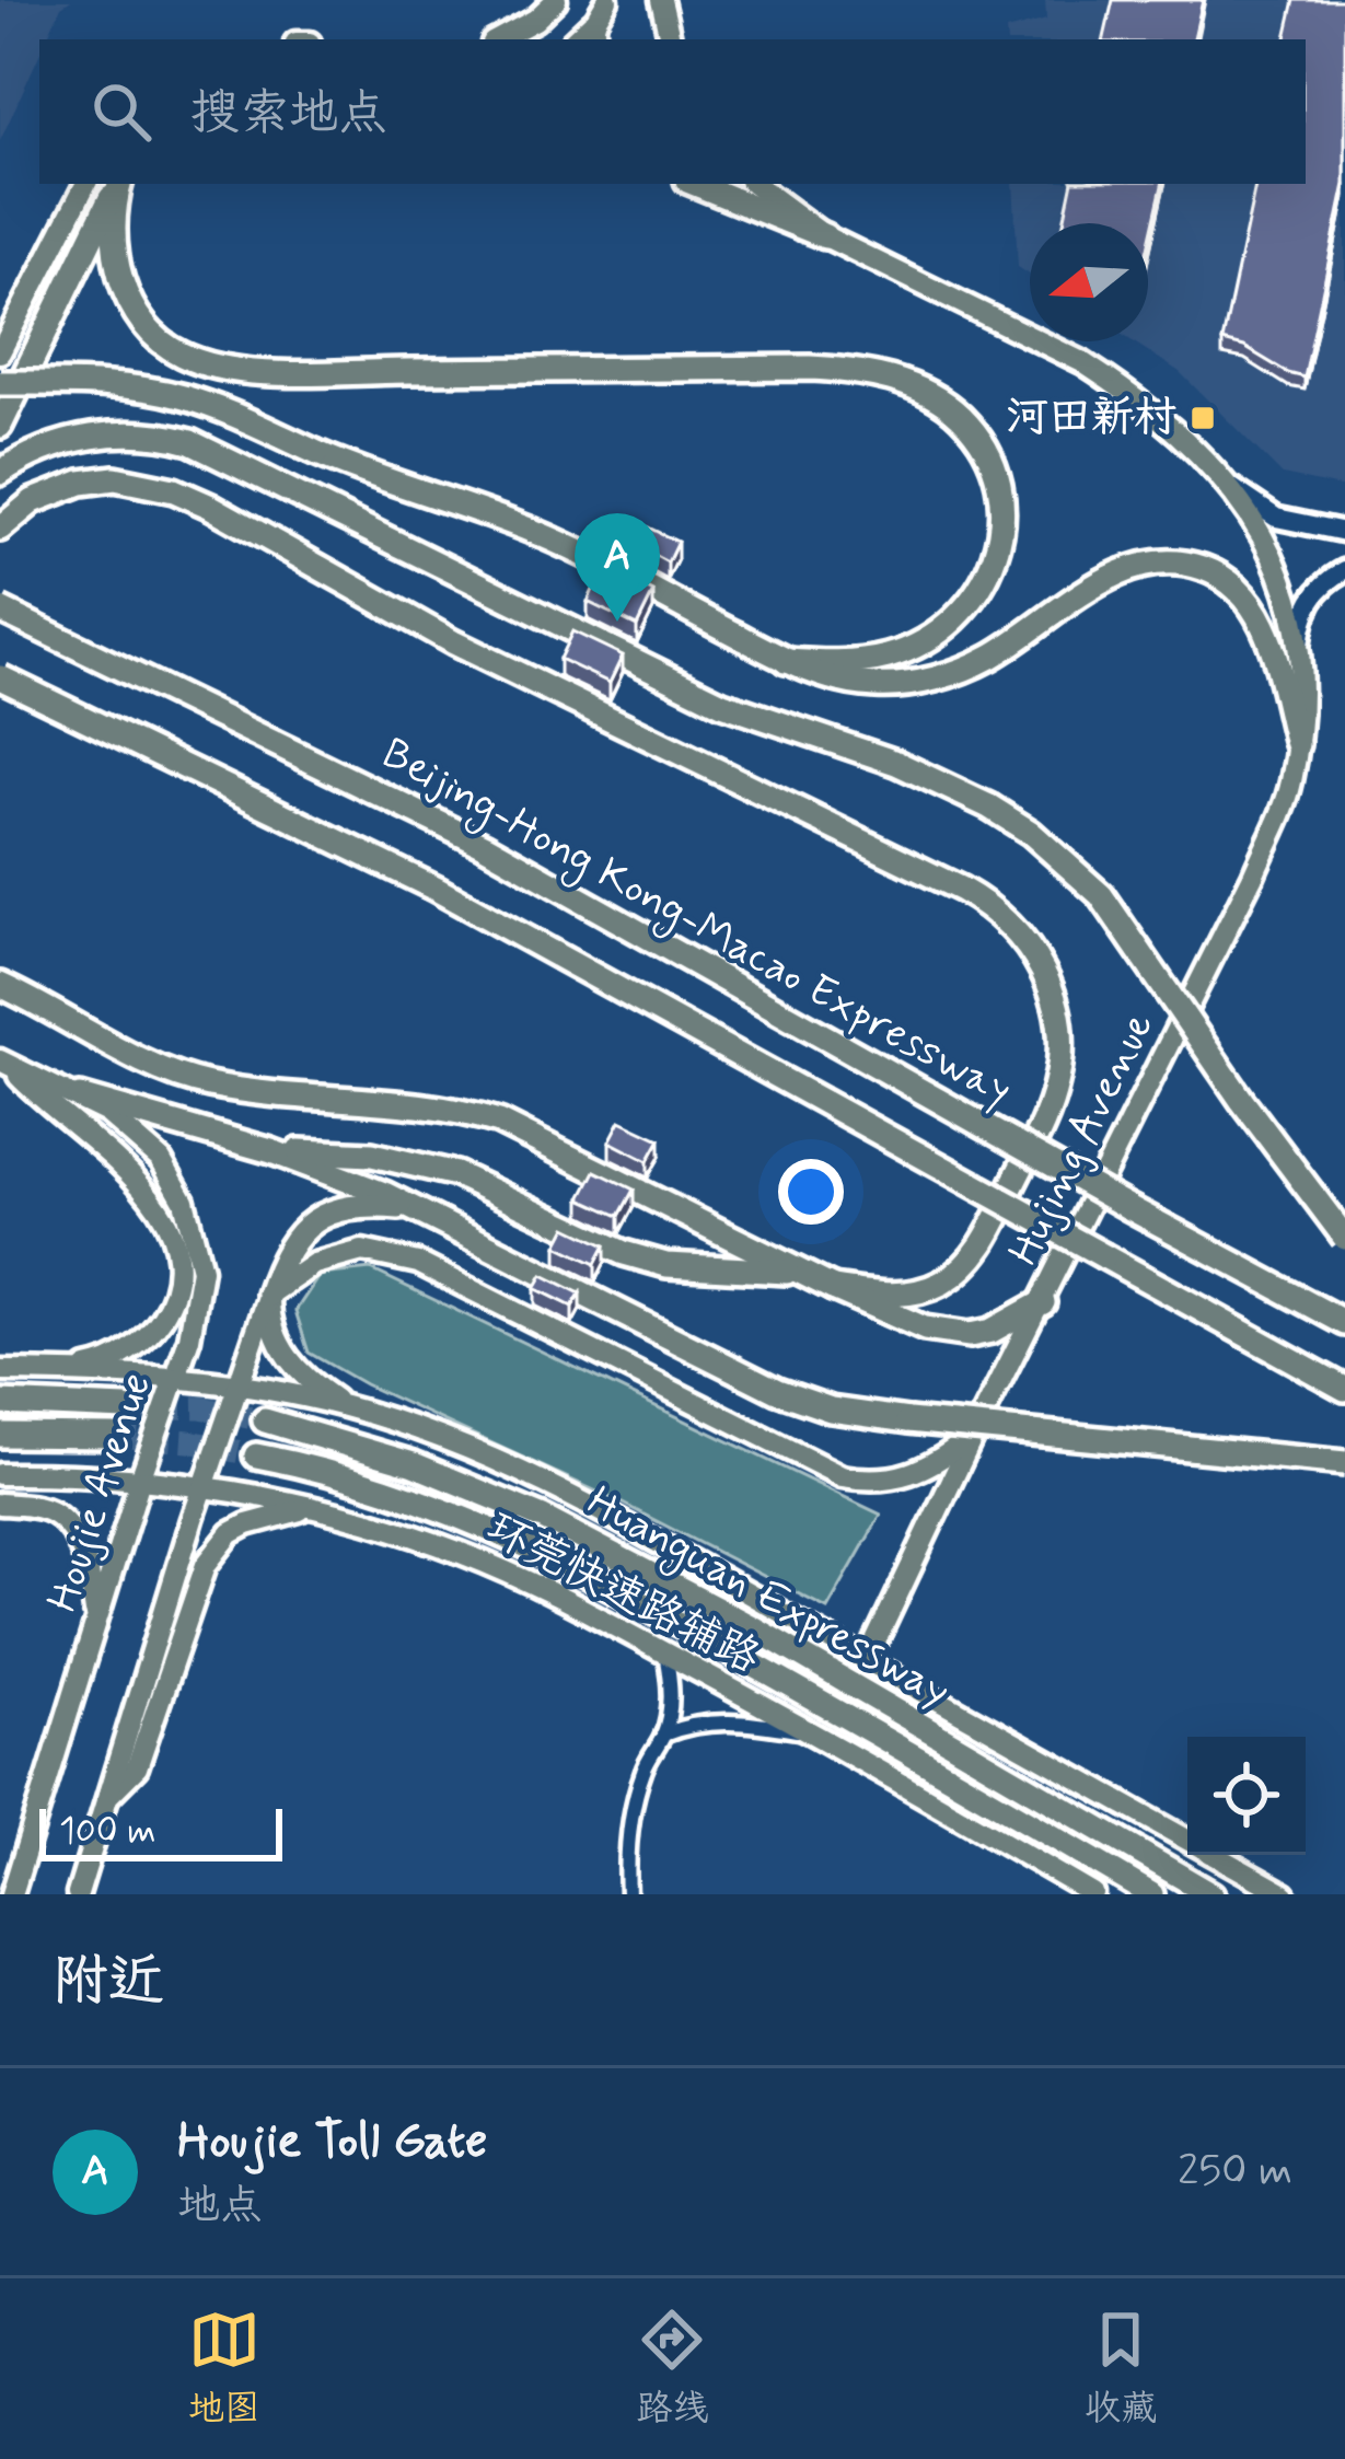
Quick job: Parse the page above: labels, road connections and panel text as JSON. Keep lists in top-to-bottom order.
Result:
{
  "streets": {
    "highway": ["Beijing-Hong Kong-Macao Expressway", "Huanguan Expressway"],
    "main road": ["Hujing Avenue", "Houjie Avenue", "环莞快速路辅路"]
  },
  "crossings": [
    ["Houjie Avenue", "环莞快速路辅路"]
  ],
  "places": {
    "transit": ["河田新村"]
  },
  "scale_bar": "100 m",
  "north": "left",
  "page": {
    "search": "搜索地点",
    "pins": "A",
    "scale": "100 m",
    "heading": "附近",
    "list": [
      {
        "mark": "A",
        "name": "Houjie Toll Gate",
        "note": "地点",
        "value": "250 m"
      }
    ],
    "nav": ["地图", "路线", "收藏"]
  }
}
